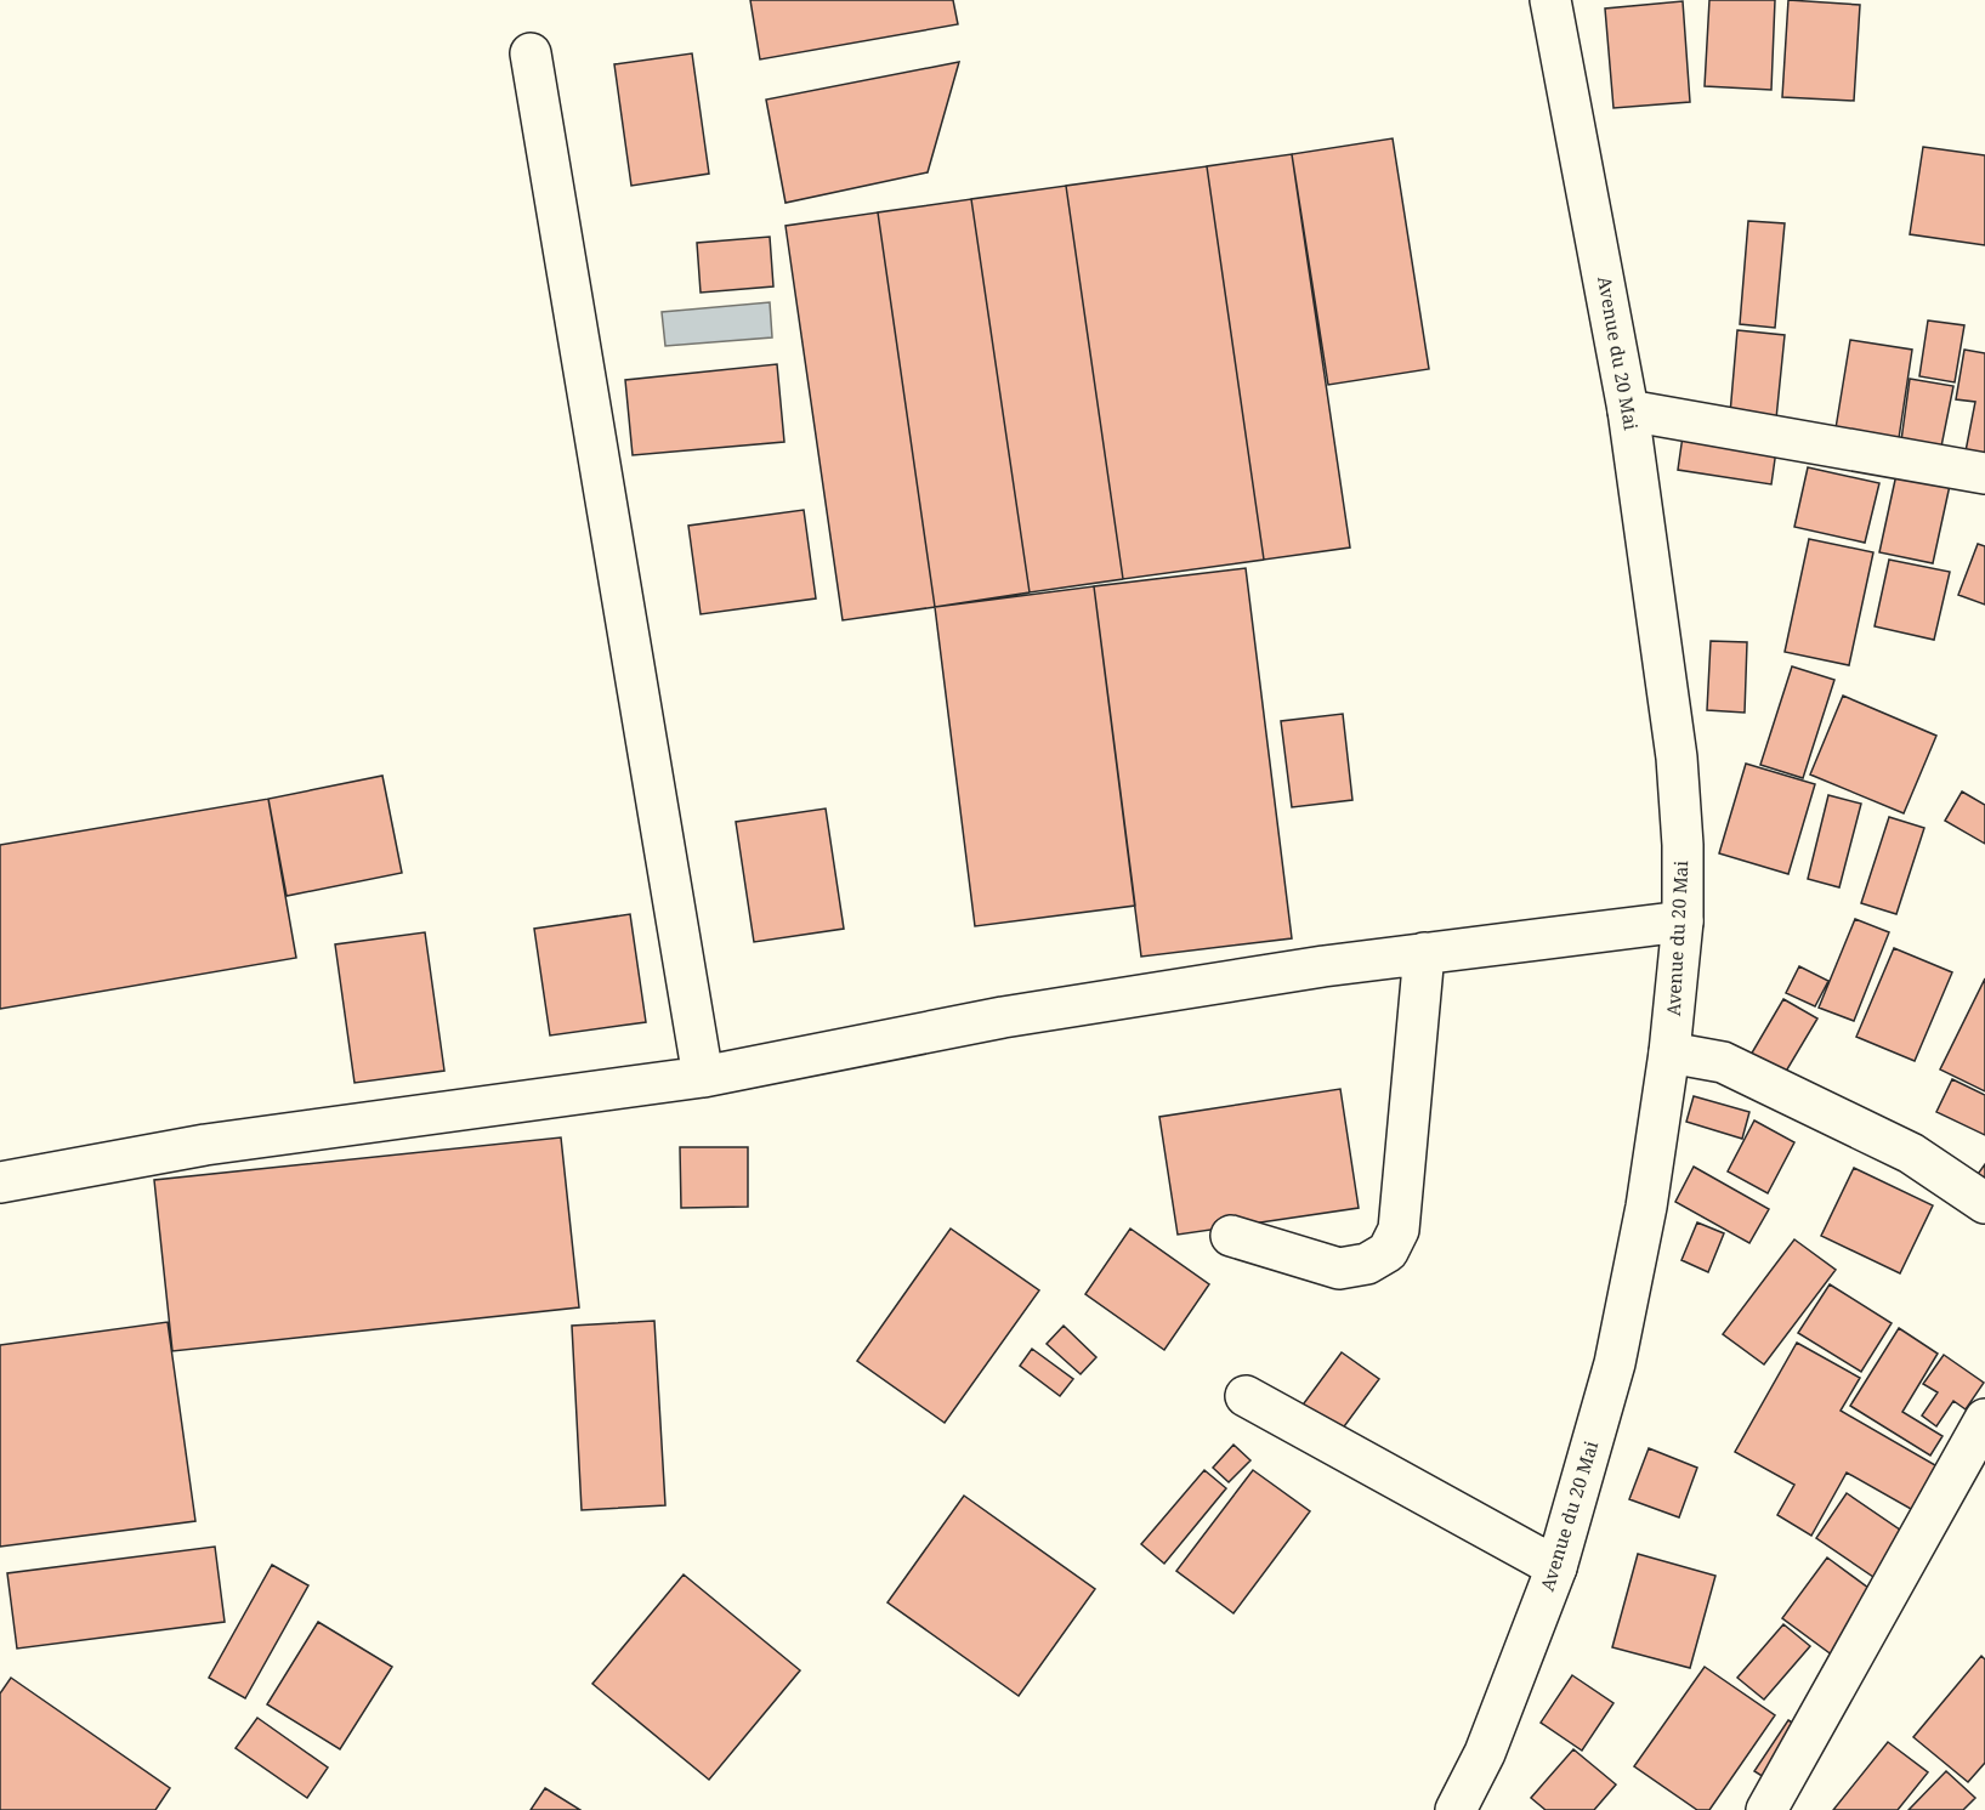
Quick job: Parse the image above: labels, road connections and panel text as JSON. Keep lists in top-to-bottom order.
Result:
{
  "streets": {
    "street": ["Avenue du 20 Mai"]
  }
}
